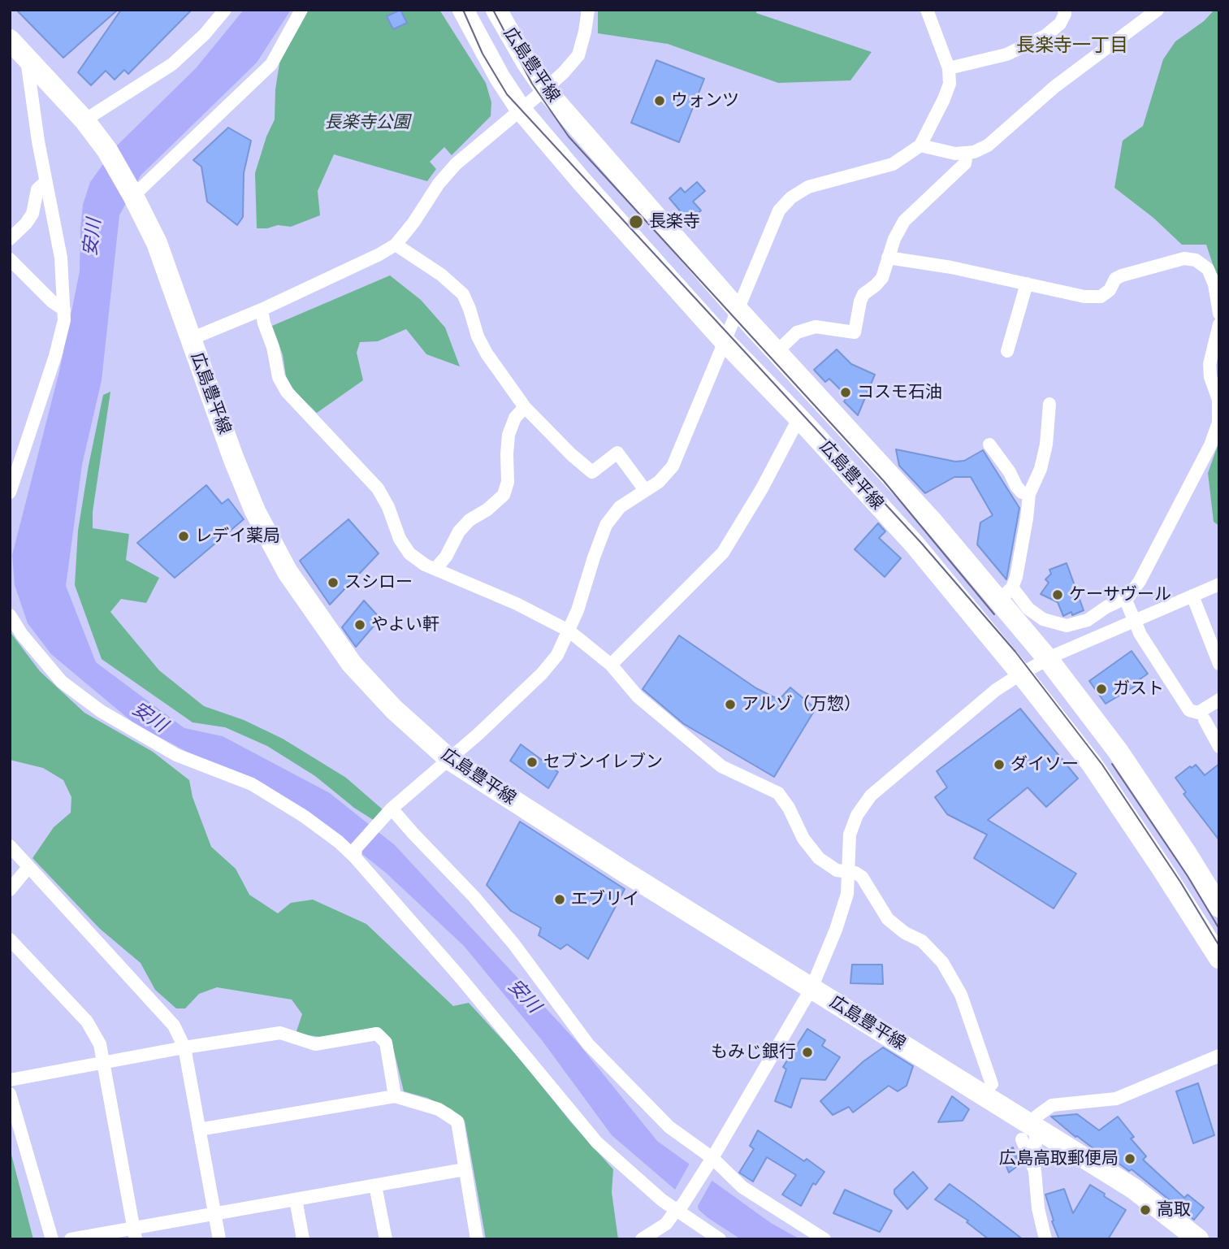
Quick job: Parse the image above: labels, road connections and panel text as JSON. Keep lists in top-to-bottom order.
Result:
{
  "streets": {
    "main road": ["広島豊平線"]
  },
  "districts": ["長楽寺一丁目"],
  "water": ["安川"],
  "parks": ["長楽寺公園"],
  "places": [
    "ウォンツ",
    "長楽寺",
    "コスモ石油",
    "レデイ薬局",
    "スシロー",
    "ケーサヴール",
    "やよい軒",
    "ガスト",
    "アルゾ（万惣）",
    "セブンイレブン",
    "ダイソー",
    "エブリイ",
    "もみじ銀行",
    "広島高取郵便局",
    "高取"
  ]
}
